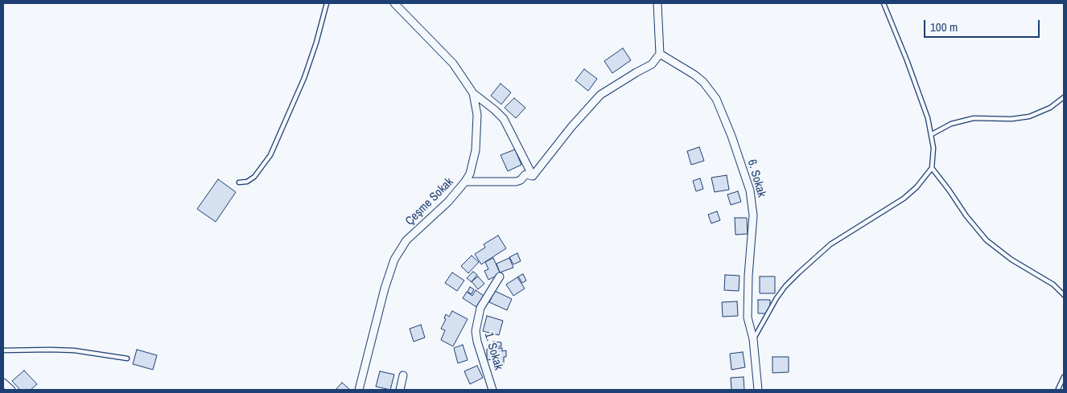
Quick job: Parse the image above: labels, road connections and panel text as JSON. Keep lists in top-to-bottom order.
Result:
{
  "streets": {
    "street": ["6. Sokak", "Çeşme Sokak", "1. Sokak"]
  },
  "scale_bar": "100 m"
}
